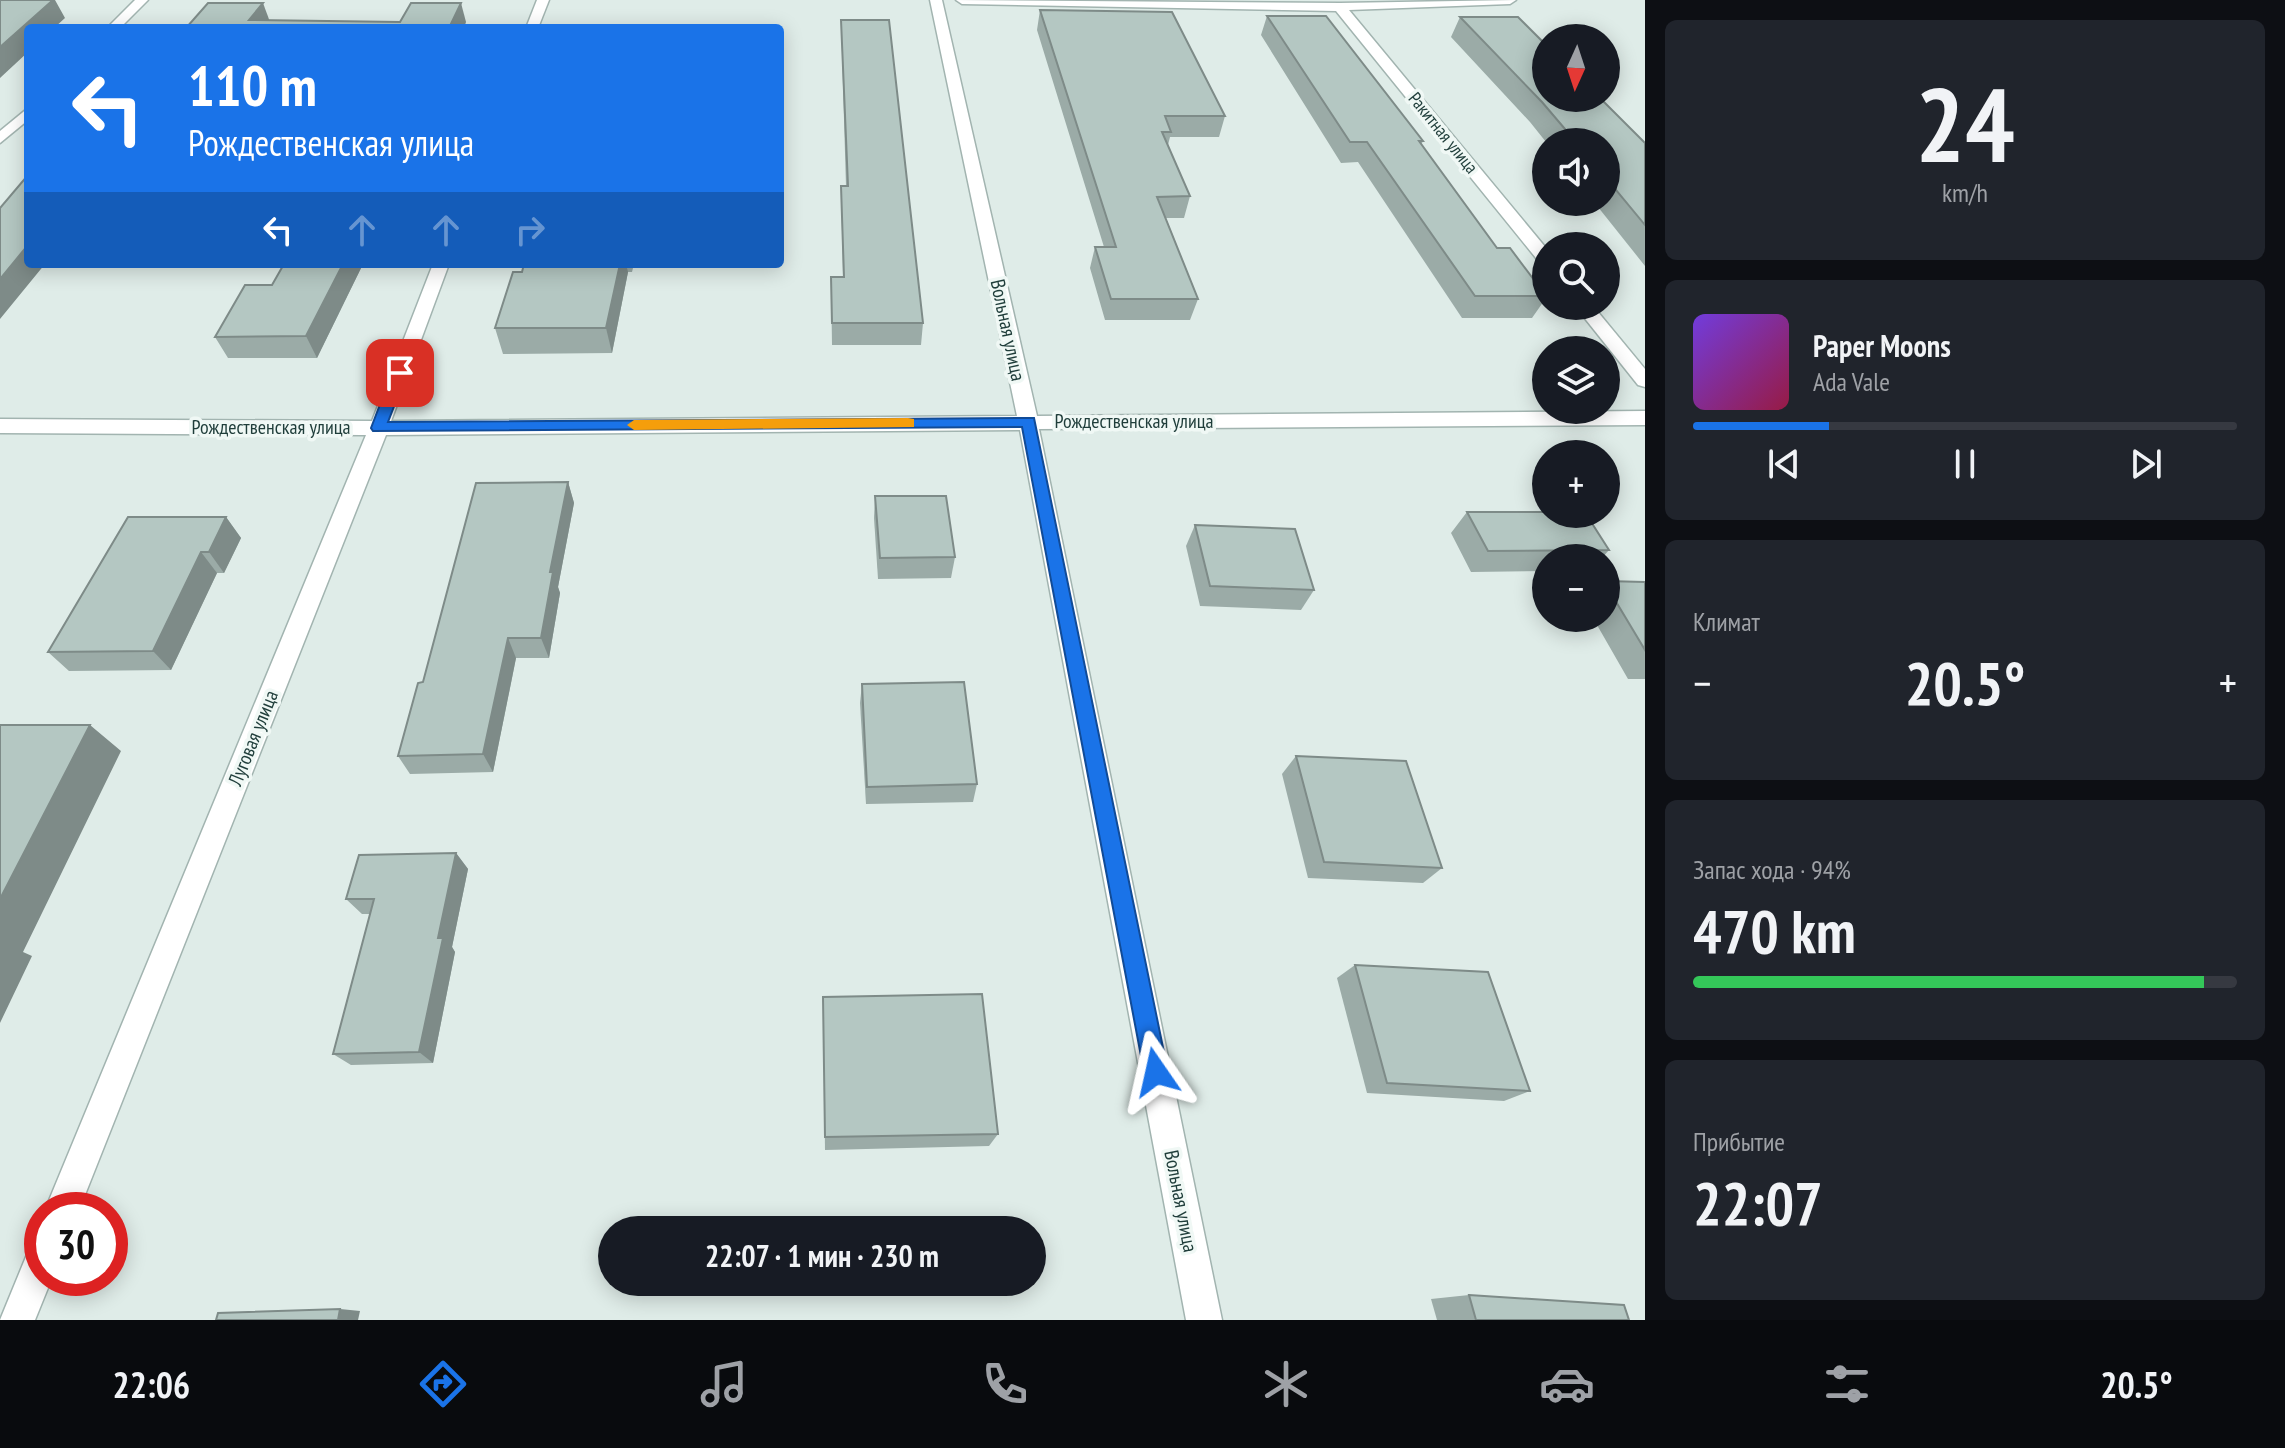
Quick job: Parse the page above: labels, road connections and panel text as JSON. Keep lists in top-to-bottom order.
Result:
{
  "streets": {
    "street": [
      "Ракитная улица",
      "Вольная улица",
      "Рождественская улица",
      "Луговая улица"
    ]
  },
  "crossings": [
    ["Вольная улица", "Рождественская улица"],
    ["Рождественская улица", "Луговая улица"]
  ],
  "north": "bottom",
  "page": {
    "tile": [
      ["24", "km/h"],
      "Климат",
      ["Запас хода · 94%", "470 km"],
      ["Прибытие", "22:07"]
    ],
    "map_buttons": ["+", "−"],
    "turn": ["110 m", "Рождественская улица"],
    "song": ["Paper Moons", "Ada Vale"],
    "heat": ["−", "20.5°", "+"],
    "limit": "30",
    "trip": "22:07 · 1 мин · 230 m",
    "tabs": ["22:06", "20.5°"]
  }
}
